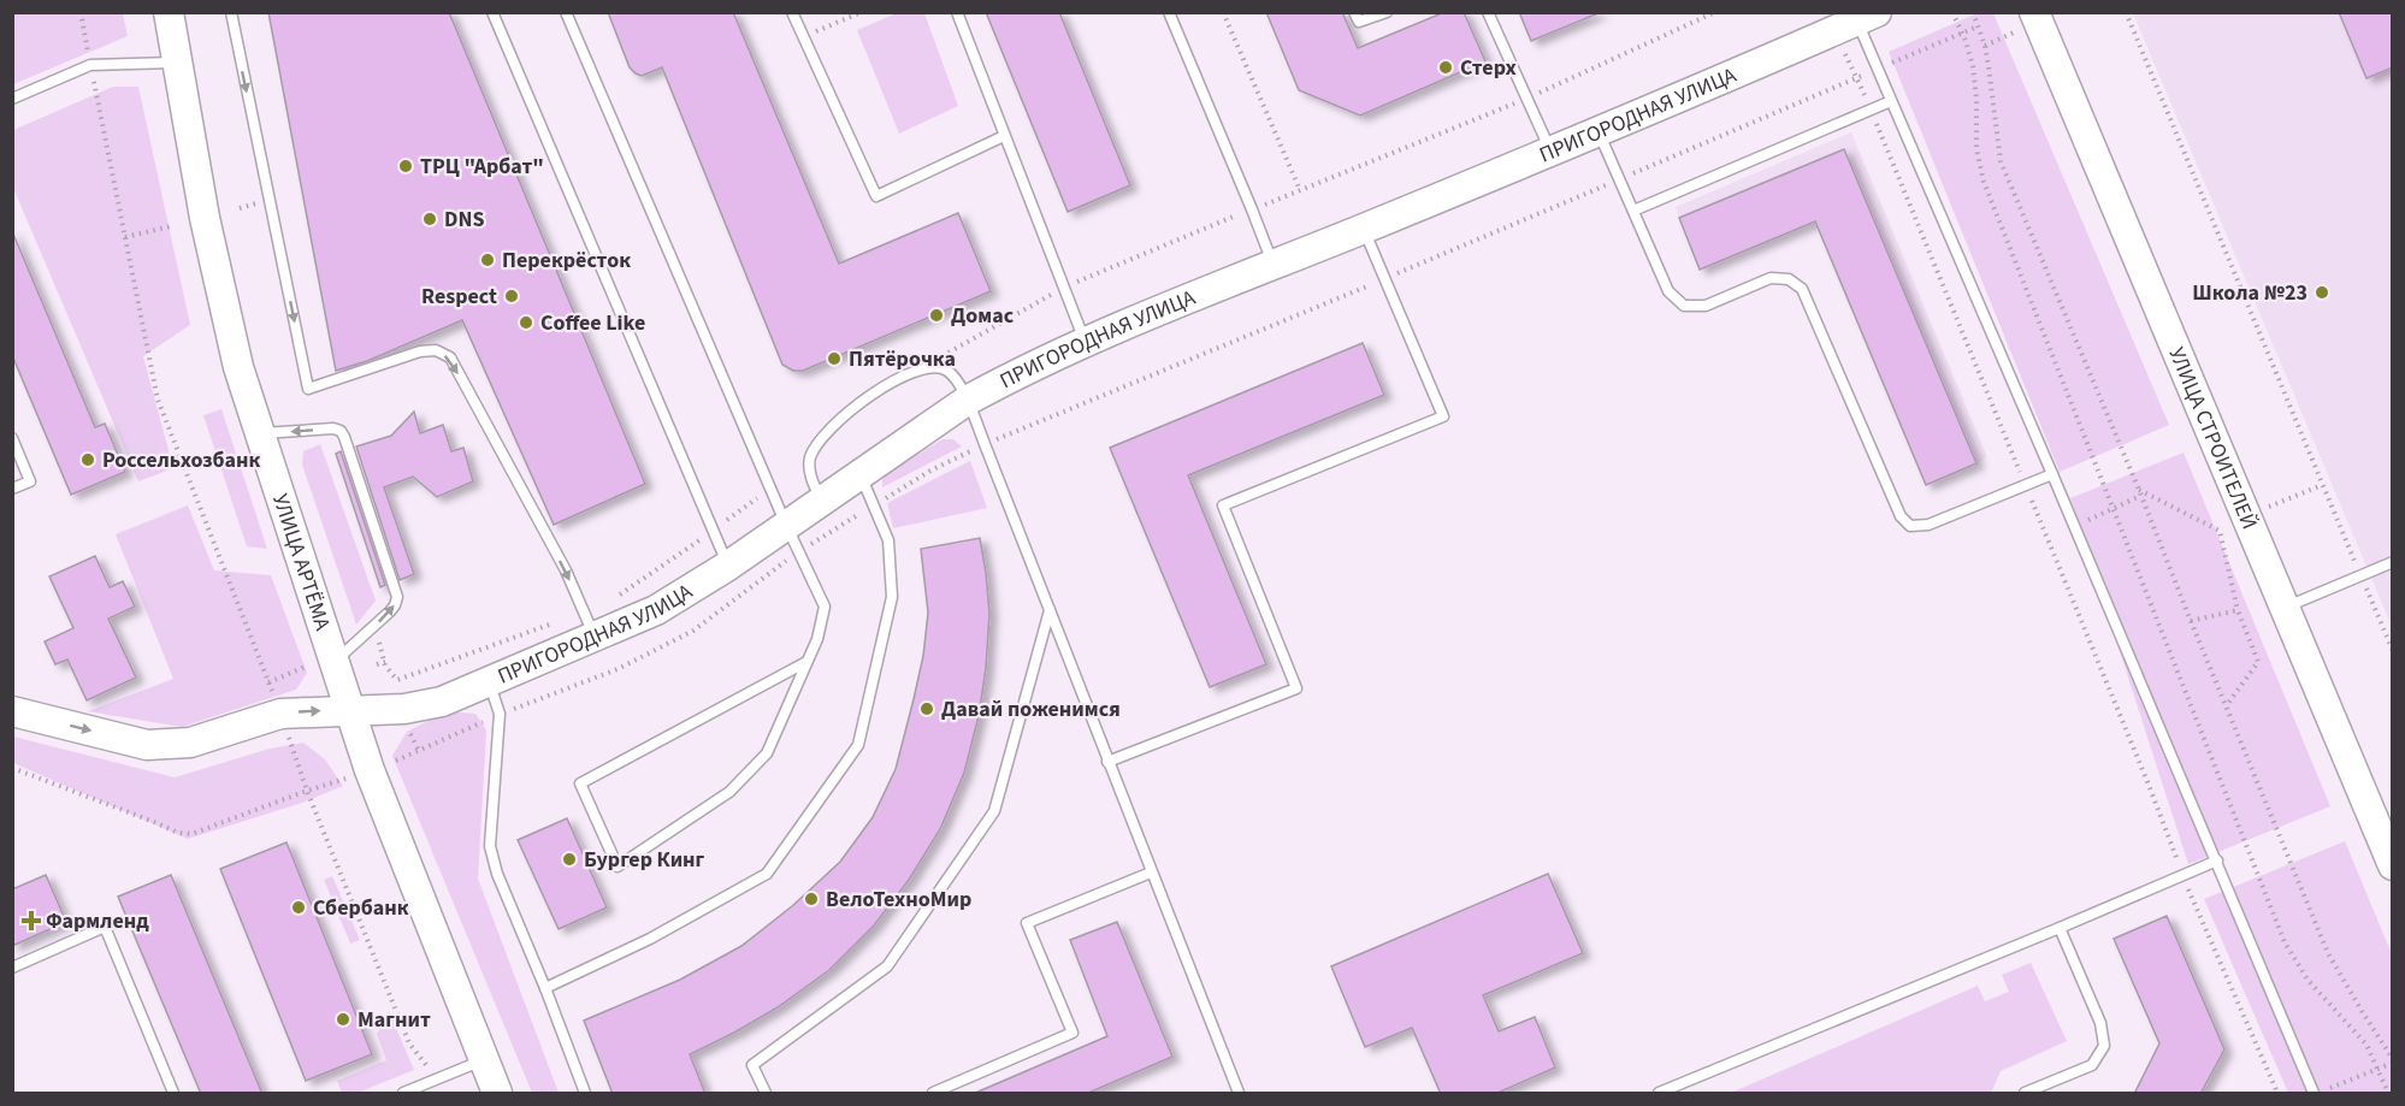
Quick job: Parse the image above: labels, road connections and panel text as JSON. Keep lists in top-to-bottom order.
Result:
{
  "streets": {
    "street": ["ПРИГОРОДНАЯ УЛИЦА", "УЛИЦА СТРОИТЕЛЕЙ", "УЛИЦА АРТЁМА"]
  },
  "crossings": [
    ["ПРИГОРОДНАЯ УЛИЦА", "УЛИЦА АРТЁМА"]
  ],
  "places": {
    "other": [
      "Стерх",
      "ТРЦ \"Арбат\"",
      "DNS",
      "Перекрёсток",
      "Школа №23",
      "Respect",
      "Домас",
      "Coffee Like",
      "Пятёрочка",
      "Россельхозбанк",
      "Давай поженимся",
      "Бургер Кинг",
      "ВелоТехноМир",
      "Сбербанк",
      "Магнит"
    ],
    "health": ["Фармленд"]
  }
}
